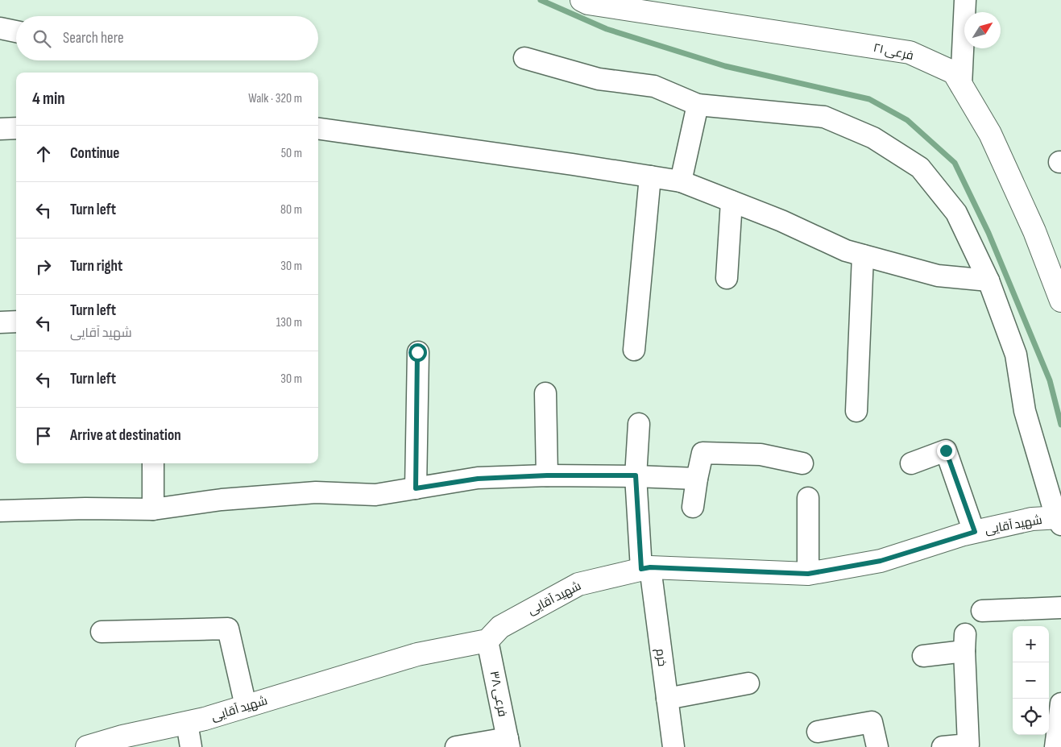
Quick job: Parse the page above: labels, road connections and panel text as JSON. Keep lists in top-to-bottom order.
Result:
{
  "streets": {
    "street": [
      "فرعی ۲۱",
      "شهید آقایی",
      "خرم",
      "فرعی ۳۸"
    ]
  },
  "crossings": [
    ["شهید آقایی", "خرم"],
    ["شهید آقایی", "فرعی ۳۸"]
  ],
  "north": "top right",
  "page": {
    "search": "Search here",
    "heading": ["4 min", "Walk · 320 m"],
    "list": [
      ["Continue", "50 m"],
      ["Turn left", "80 m"],
      ["Turn right", "30 m"],
      ["Turn left", "شهید آقایی", "130 m"],
      ["Turn left", "30 m"],
      "Arrive at destination"
    ],
    "map_buttons": ["+", "−"]
  }
}
